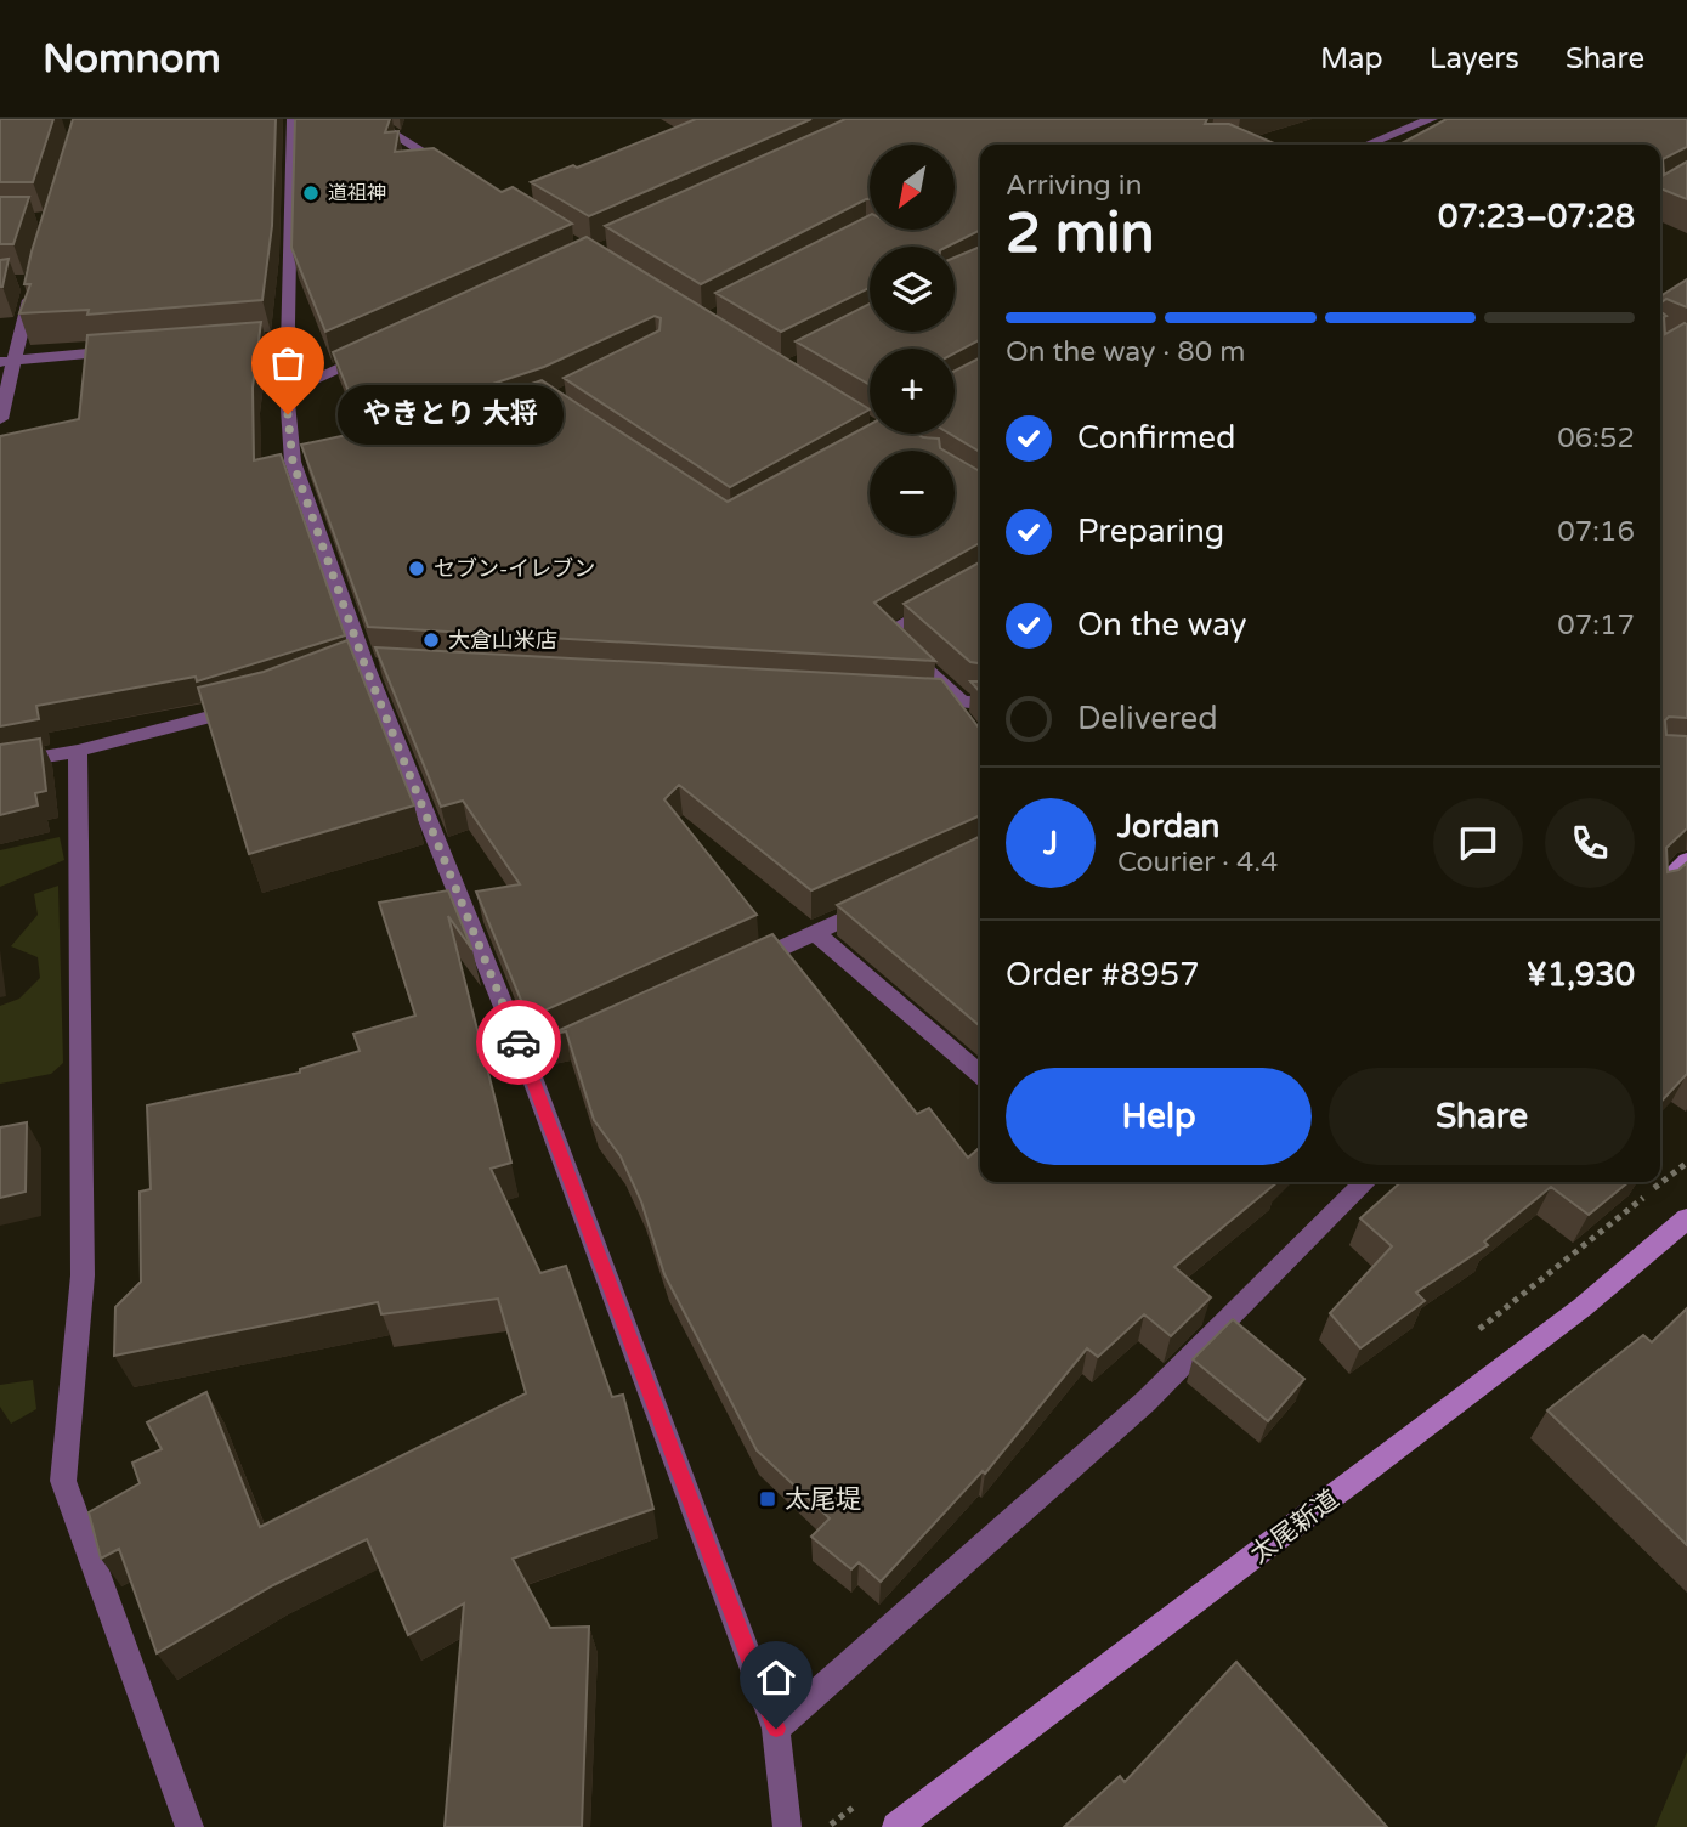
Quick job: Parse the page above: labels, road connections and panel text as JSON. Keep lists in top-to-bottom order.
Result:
{
  "streets": {
    "street": ["太尾新道"]
  },
  "places": {
    "other": [
      "道祖神",
      "やきとり 大将",
      "セブン-イレブン",
      "大倉山米店"
    ],
    "transit": ["太尾堤"]
  },
  "north": "bottom left",
  "page": {
    "header": "Nomnom",
    "nav": ["Map", "Layers", "Share"],
    "map_buttons": ["+", "−"],
    "heading": ["2 min", "Arriving in", "07:23–07:28"],
    "panel": [
      "Jordan",
      "Courier · 4.4",
      "Order #8957",
      "¥1,930"
    ],
    "bar": "On the way · 80 m",
    "bubble": "やきとり 大将",
    "list": [
      ["Confirmed", "06:52"],
      ["Preparing", "07:16"],
      ["On the way", "07:17"],
      "Delivered"
    ],
    "round": "J",
    "buttons": ["Help", "Share"]
  }
}
